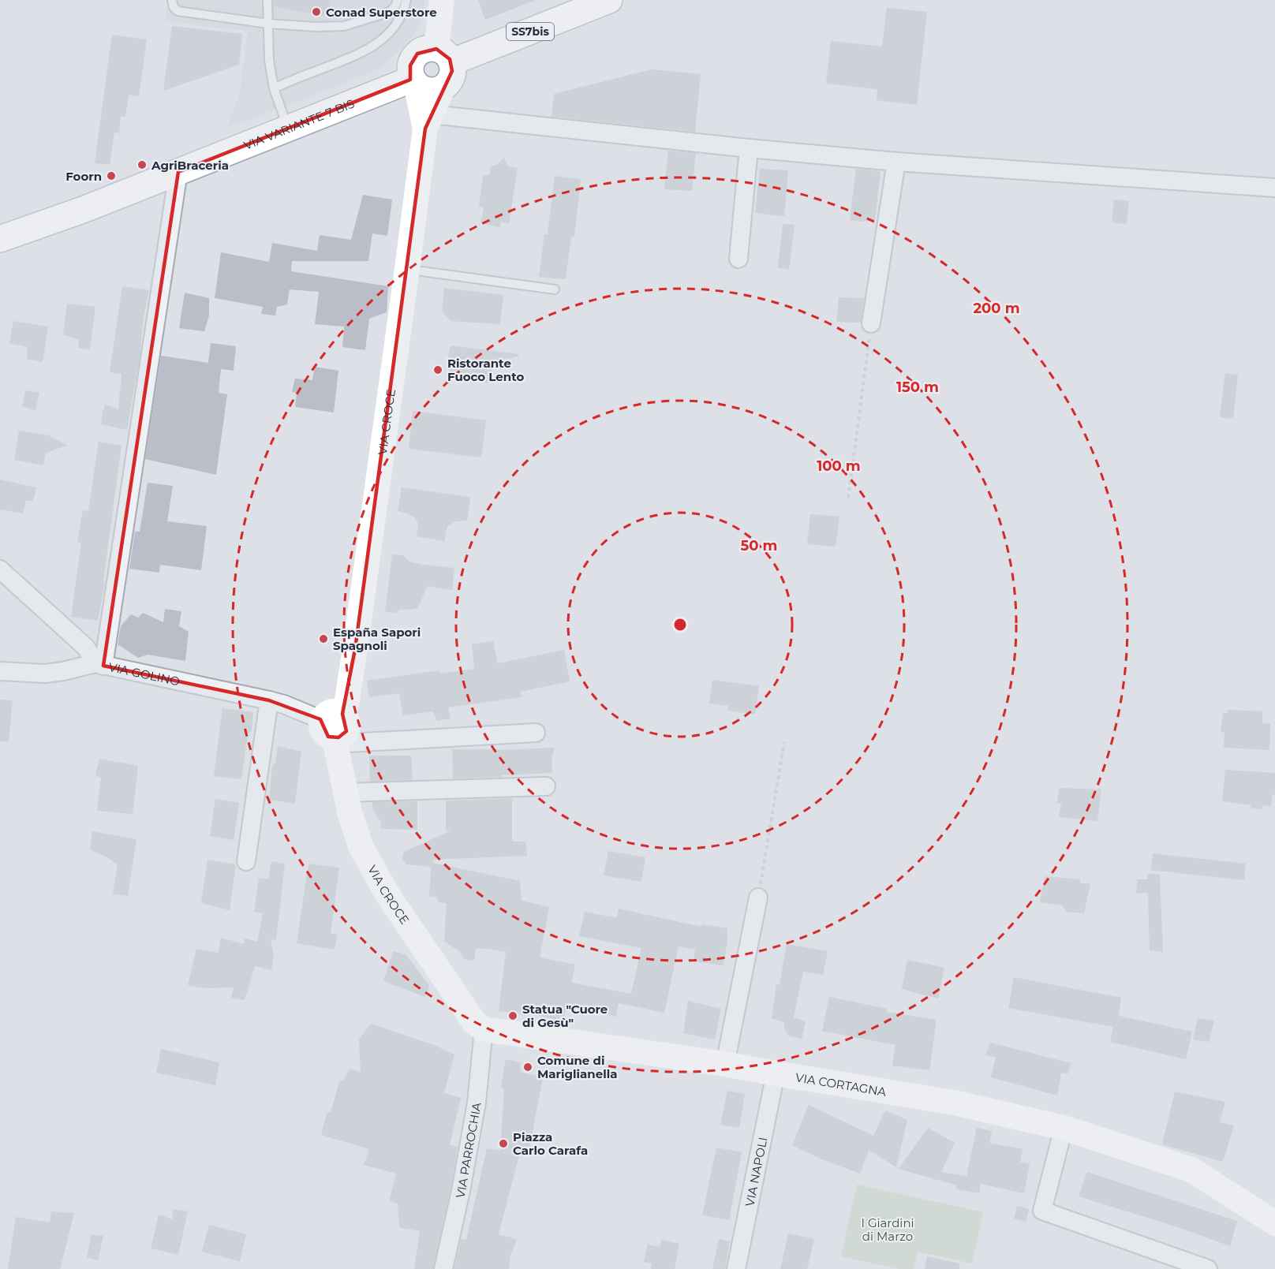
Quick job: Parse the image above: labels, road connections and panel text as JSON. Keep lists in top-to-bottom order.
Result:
{
  "streets": {
    "main road": ["SS7bis", "VIA VARIANTE 7 BIS"],
    "street": [
      "VIA CROCE",
      "VIA GOLINO",
      "VIA CORTAGNA",
      "VIA PARROCHIA",
      "VIA NAPOLI"
    ]
  },
  "crossings": [
    ["SS7bis", "VIA CROCE"],
    ["VIA VARIANTE 7 BIS", "VIA CROCE"],
    ["VIA CROCE", "VIA GOLINO"],
    ["VIA CROCE", "VIA CORTAGNA"],
    ["VIA CROCE", "VIA PARROCHIA"],
    ["VIA CORTAGNA", "VIA PARROCHIA"],
    ["VIA CORTAGNA", "VIA NAPOLI"]
  ],
  "parks": ["I Giardini di Marzo"],
  "places": [
    "Conad Superstore",
    "AgriBraceria",
    "Foorn",
    "Ristorante Fuoco Lento",
    "España Sapori Spagnoli",
    "Statua \"Cuore di Gesù\"",
    "Comune di Mariglianella",
    "Piazza Carlo Carafa"
  ],
  "rings": [
    "200 m",
    "150 m",
    "100 m",
    "50 m"
  ]
}
